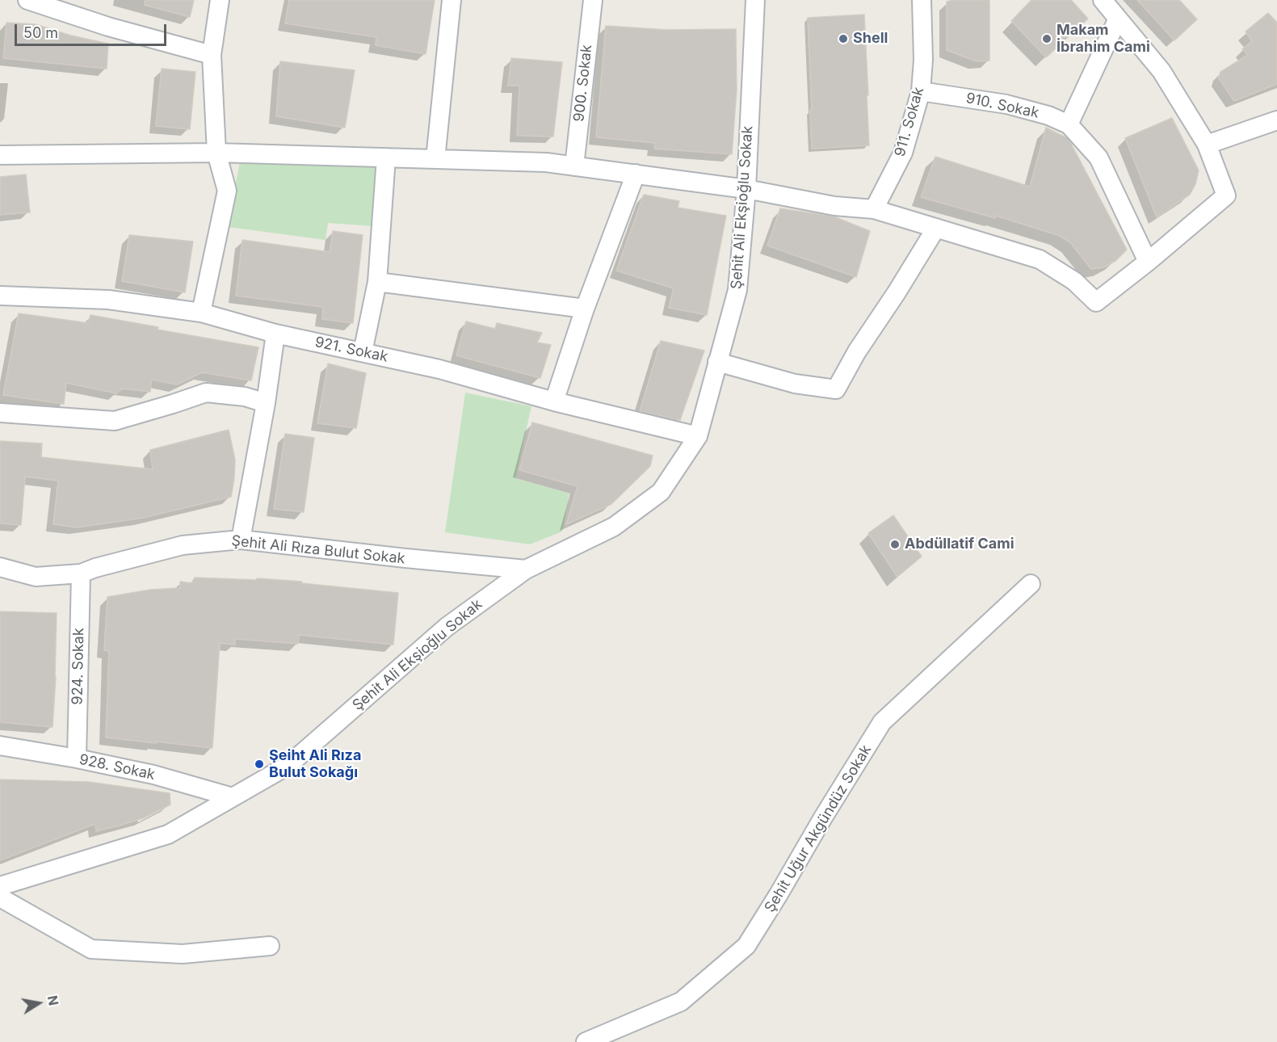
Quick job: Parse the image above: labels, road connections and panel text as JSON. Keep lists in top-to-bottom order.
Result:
{
  "streets": {
    "street": [
      "900. Sokak",
      "910. Sokak",
      "911. Sokak",
      "Şehit Ali Ekşioğlu Sokak",
      "921. Sokak",
      "Şehit Ali Rıza Bulut Sokak",
      "924. Sokak",
      "928. Sokak",
      "Şehit Uğur Akgündüz Sokak"
    ]
  },
  "crossings": [
    ["910. Sokak", "911. Sokak"],
    ["Şehit Ali Ekşioğlu Sokak", "921. Sokak"],
    ["Şehit Ali Ekşioğlu Sokak", "Şehit Ali Rıza Bulut Sokak"],
    ["Şehit Ali Ekşioğlu Sokak", "928. Sokak"],
    ["Şehit Ali Rıza Bulut Sokak", "924. Sokak"],
    ["924. Sokak", "928. Sokak"]
  ],
  "places": [
    "Shell",
    "Makam İbrahim Cami",
    "Abdüllatif Cami",
    "Şeiht Ali Rıza Bulut Sokağı"
  ],
  "scale_bar": "50 m",
  "north": "right"
}
